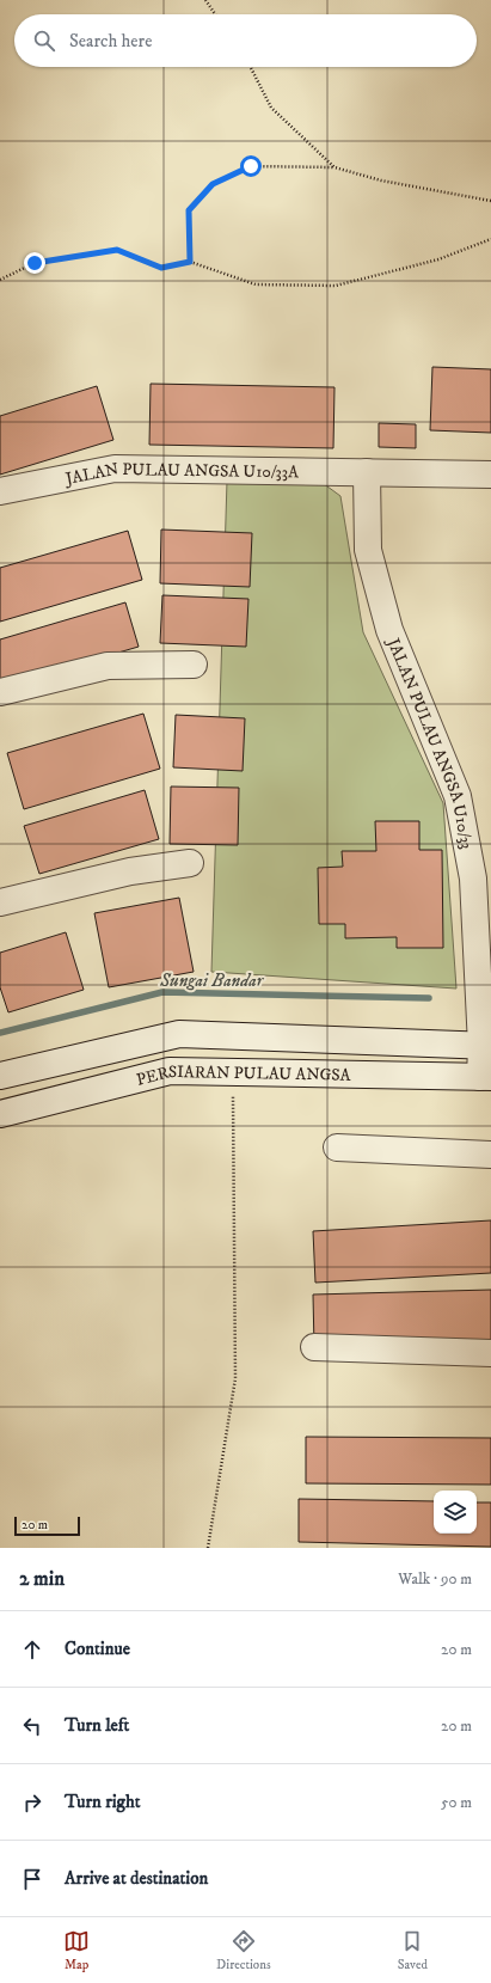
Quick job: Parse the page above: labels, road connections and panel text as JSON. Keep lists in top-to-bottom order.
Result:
{
  "streets": {
    "street": ["JALAN PULAU ANGSA U10/33A", "JALAN PULAU ANGSA U10/33", "PERSIARAN PULAU ANGSA"]
  },
  "crossings": [
    ["JALAN PULAU ANGSA U10/33A", "JALAN PULAU ANGSA U10/33"],
    ["JALAN PULAU ANGSA U10/33", "PERSIARAN PULAU ANGSA"]
  ],
  "water": ["Sungai Bandar"],
  "scale_bar": "20 m",
  "page": {
    "search": "Search here",
    "scale": "20 m",
    "heading": ["2 min", "Walk · 90 m"],
    "list": [
      ["Continue", "20 m"],
      ["Turn left", "20 m"],
      ["Turn right", "50 m"],
      "Arrive at destination"
    ],
    "nav": ["Map", "Directions", "Saved"]
  }
}
